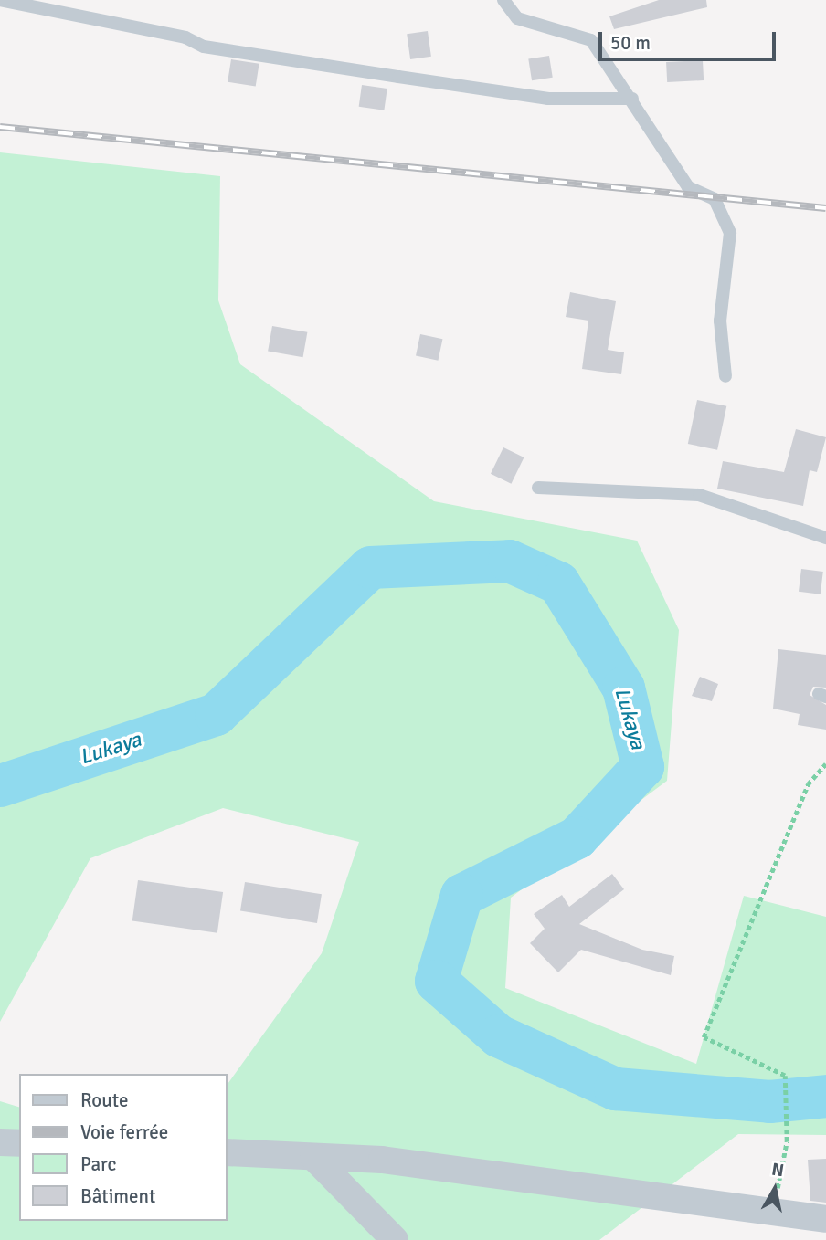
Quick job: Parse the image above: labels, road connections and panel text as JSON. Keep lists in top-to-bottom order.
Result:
{
  "water": ["Lukaya"],
  "legend": [
    "Route",
    "Voie ferrée",
    "Parc",
    "Bâtiment"
  ],
  "scale_bar": "50 m",
  "north": "top"
}
